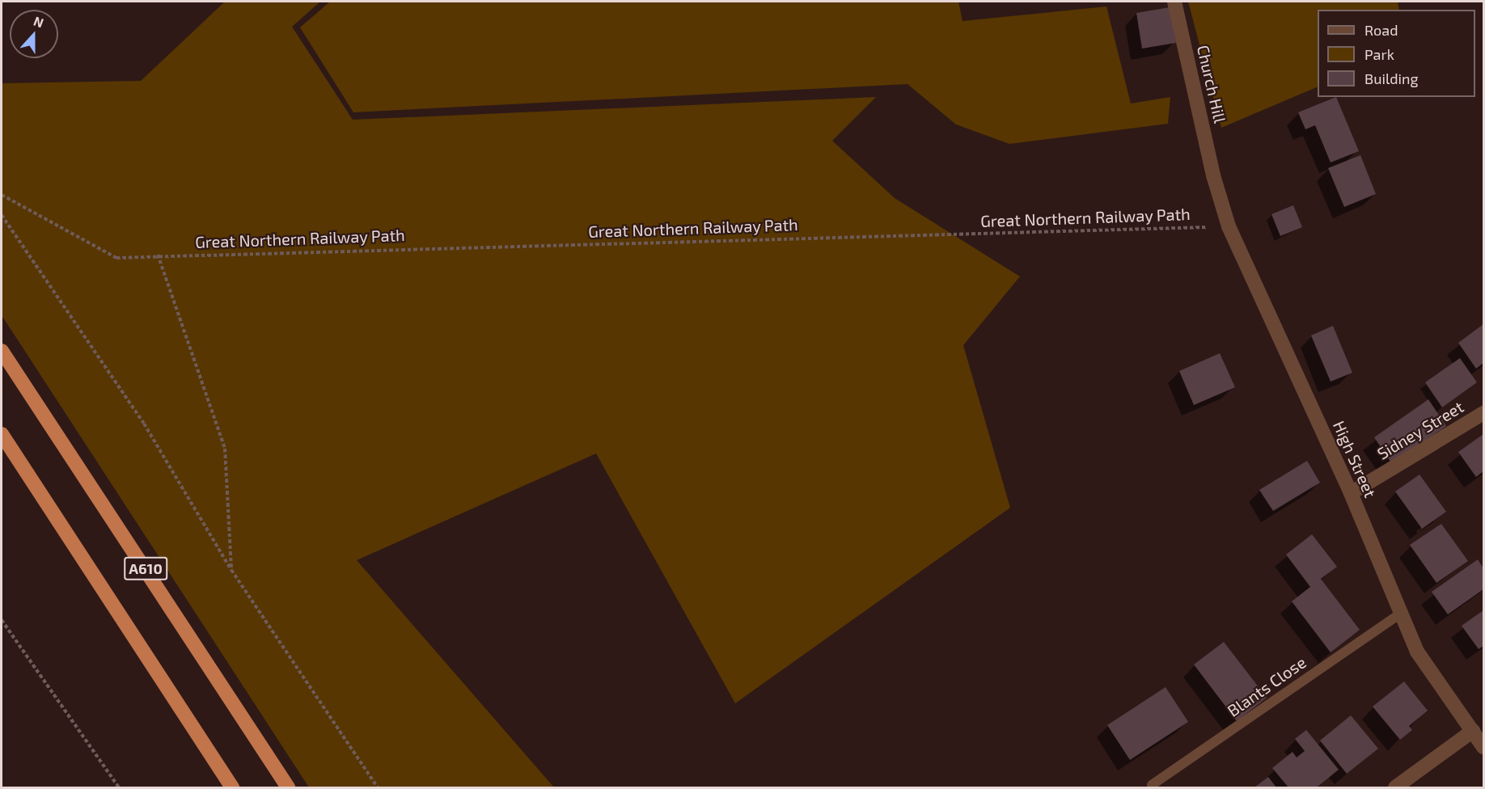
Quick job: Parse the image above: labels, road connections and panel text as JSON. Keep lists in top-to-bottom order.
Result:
{
  "streets": {
    "highway": ["A610"],
    "street": ["Church Hill", "Sidney Street", "High Street"],
    "lane": ["Blants Close"],
    "path": ["Great Northern Railway Path"]
  },
  "crossings": [
    ["Church Hill", "High Street"],
    ["Great Northern Railway Path", "High Street"],
    ["Sidney Street", "High Street"],
    ["High Street", "Blants Close"]
  ],
  "legend": ["Road", "Park", "Building"],
  "north": "top"
}
